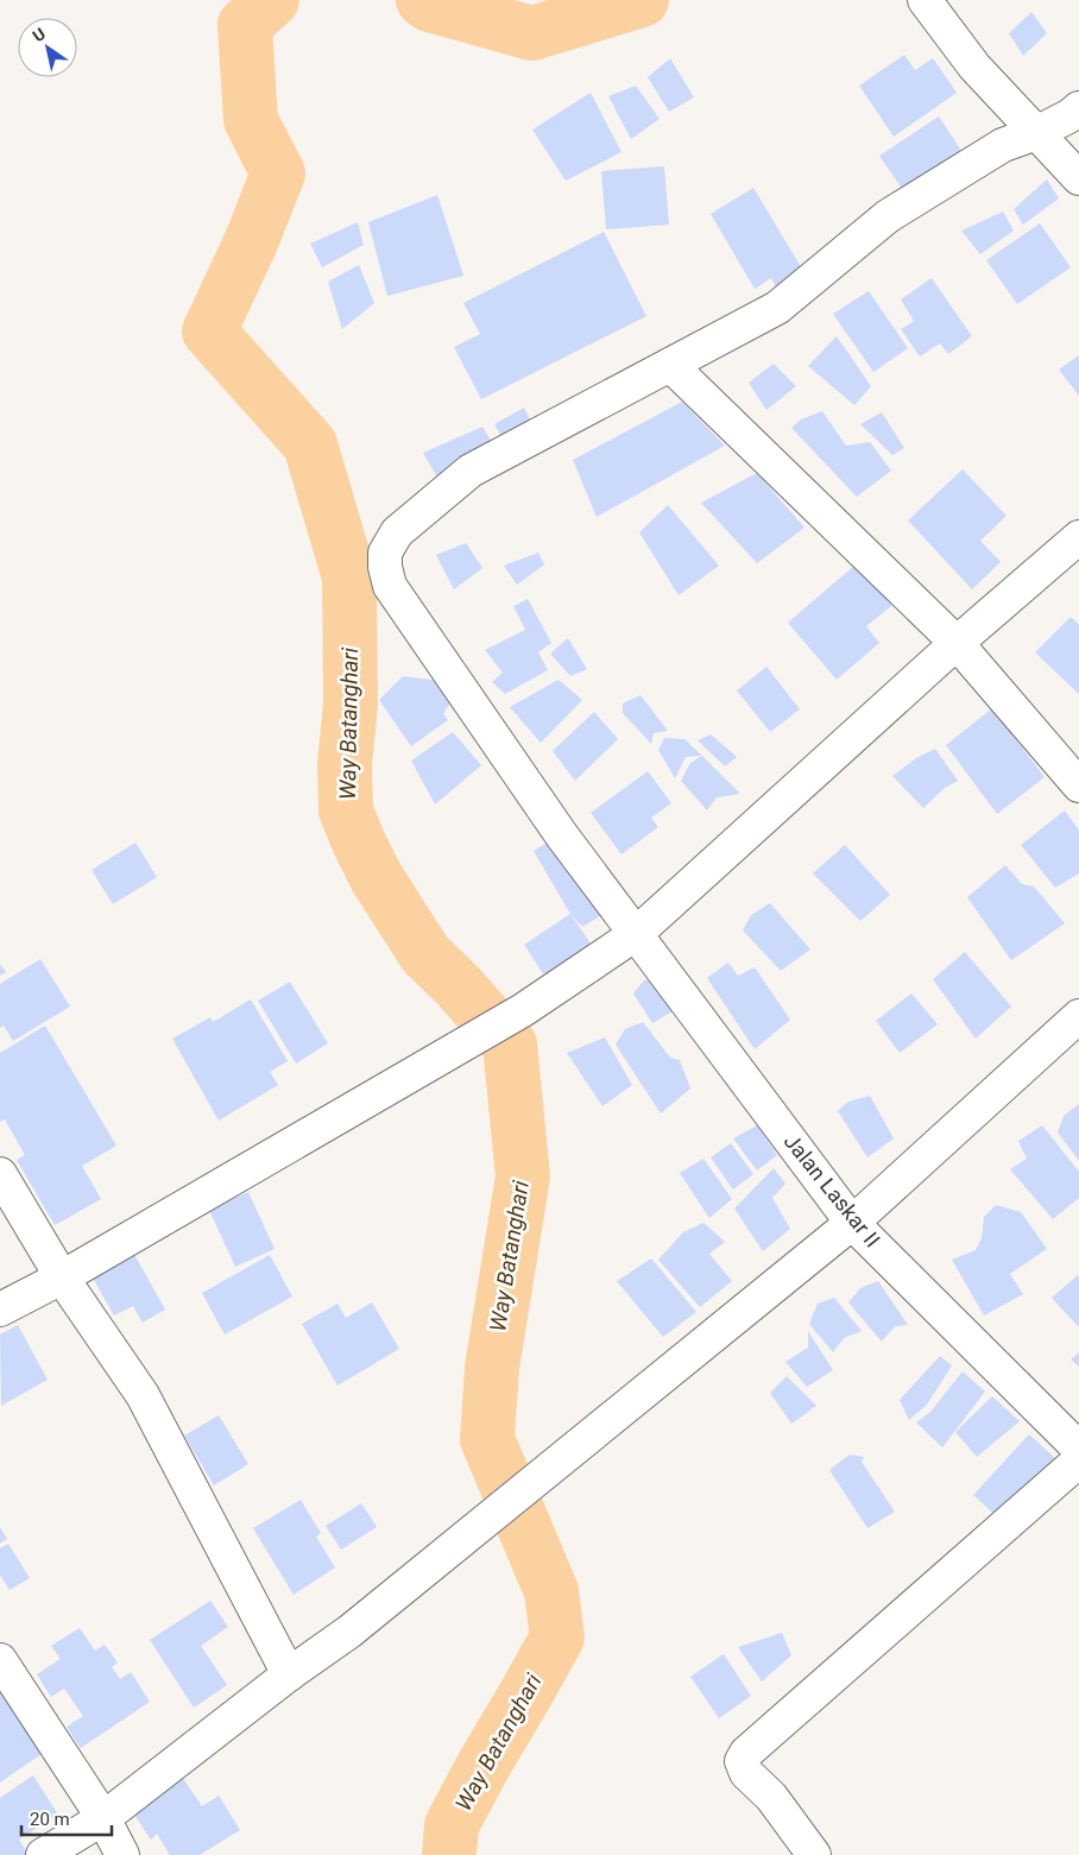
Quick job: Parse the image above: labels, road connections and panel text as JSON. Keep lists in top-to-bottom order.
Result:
{
  "streets": {
    "street": ["Jalan Laskar II"]
  },
  "water": ["Way Batanghari"],
  "scale_bar": "20 m",
  "north": "top left"
}
